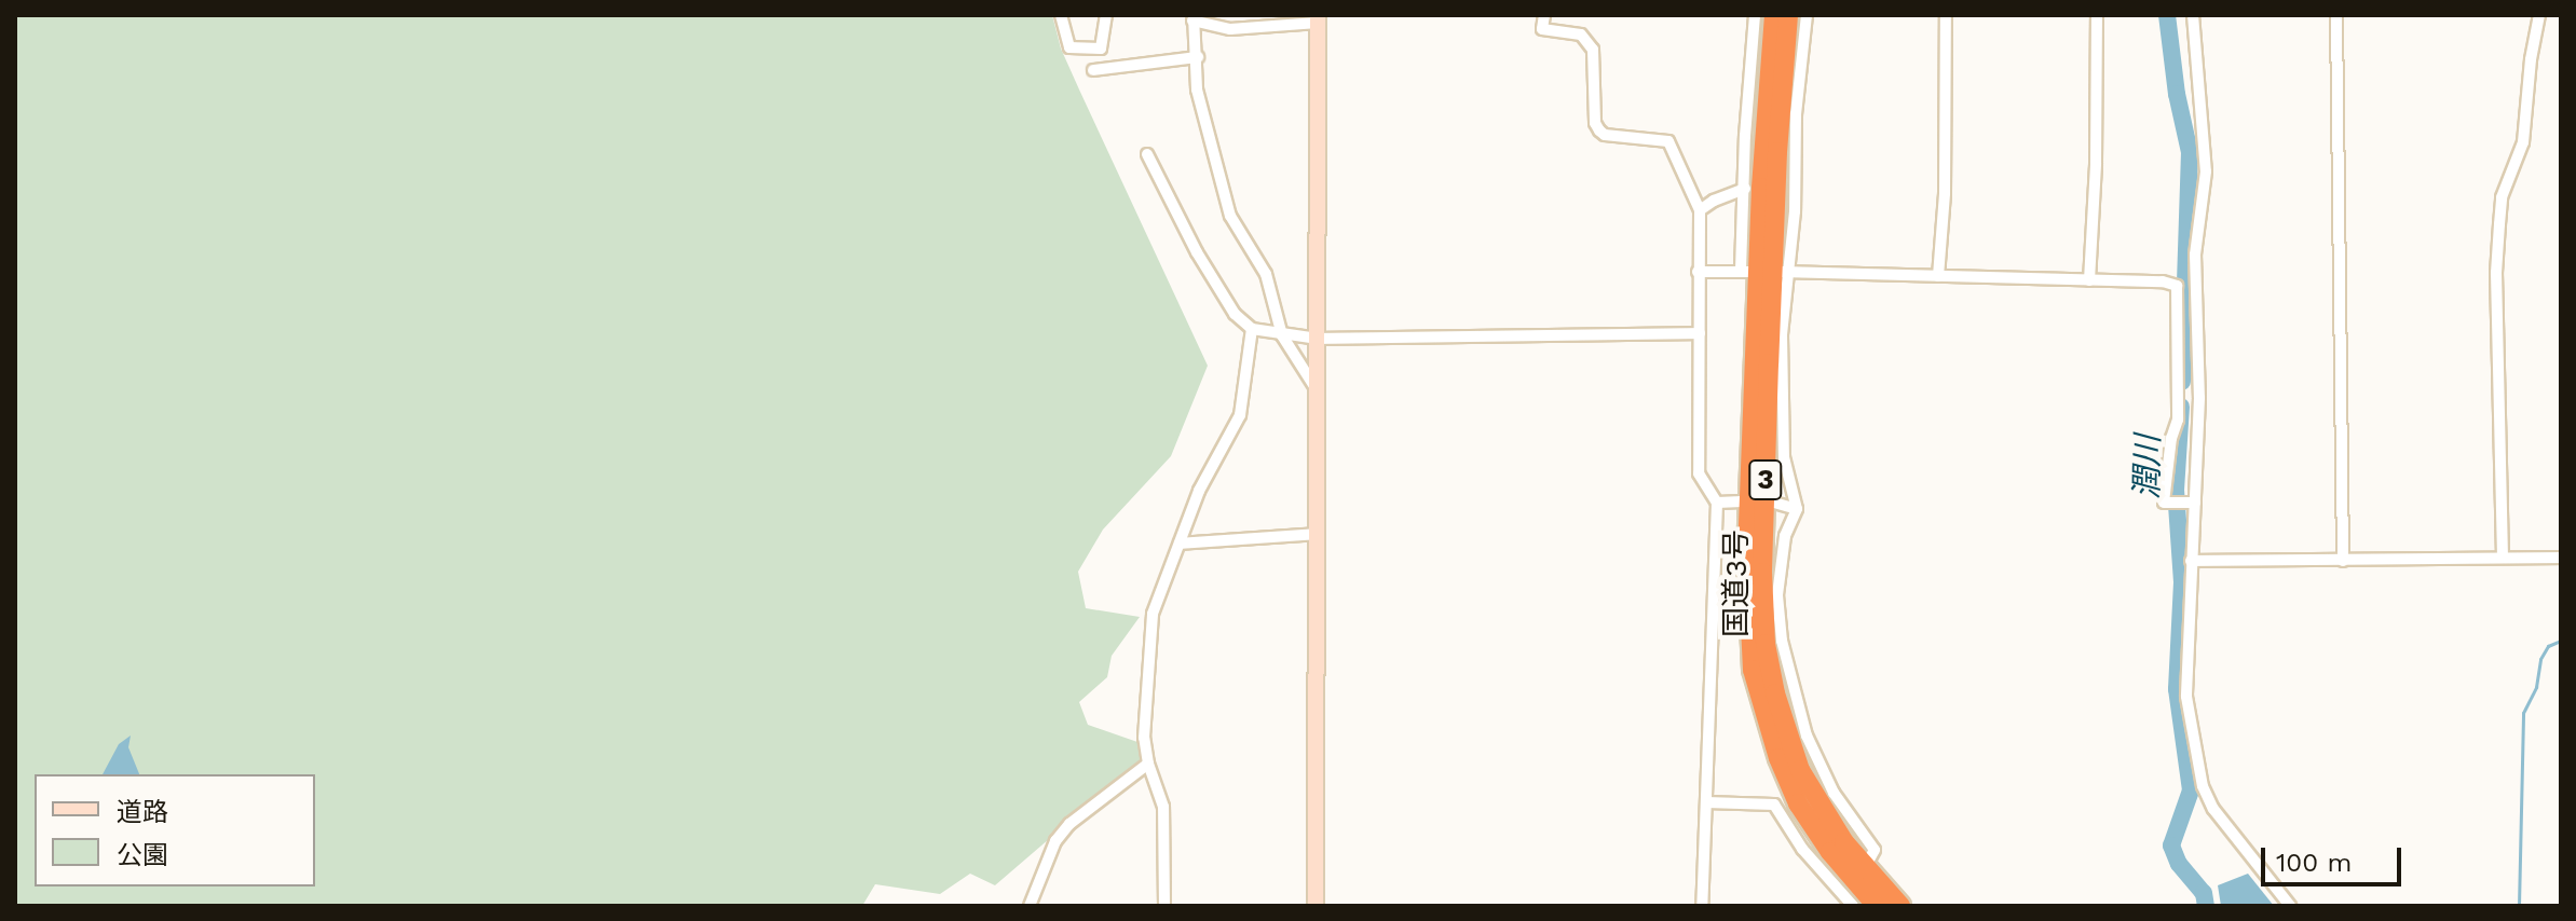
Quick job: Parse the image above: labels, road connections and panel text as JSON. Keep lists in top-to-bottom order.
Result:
{
  "streets": {
    "highway": ["3", "国道3号"]
  },
  "water": ["潤川"],
  "legend": ["道路", "公園"],
  "scale_bar": "100 m"
}
